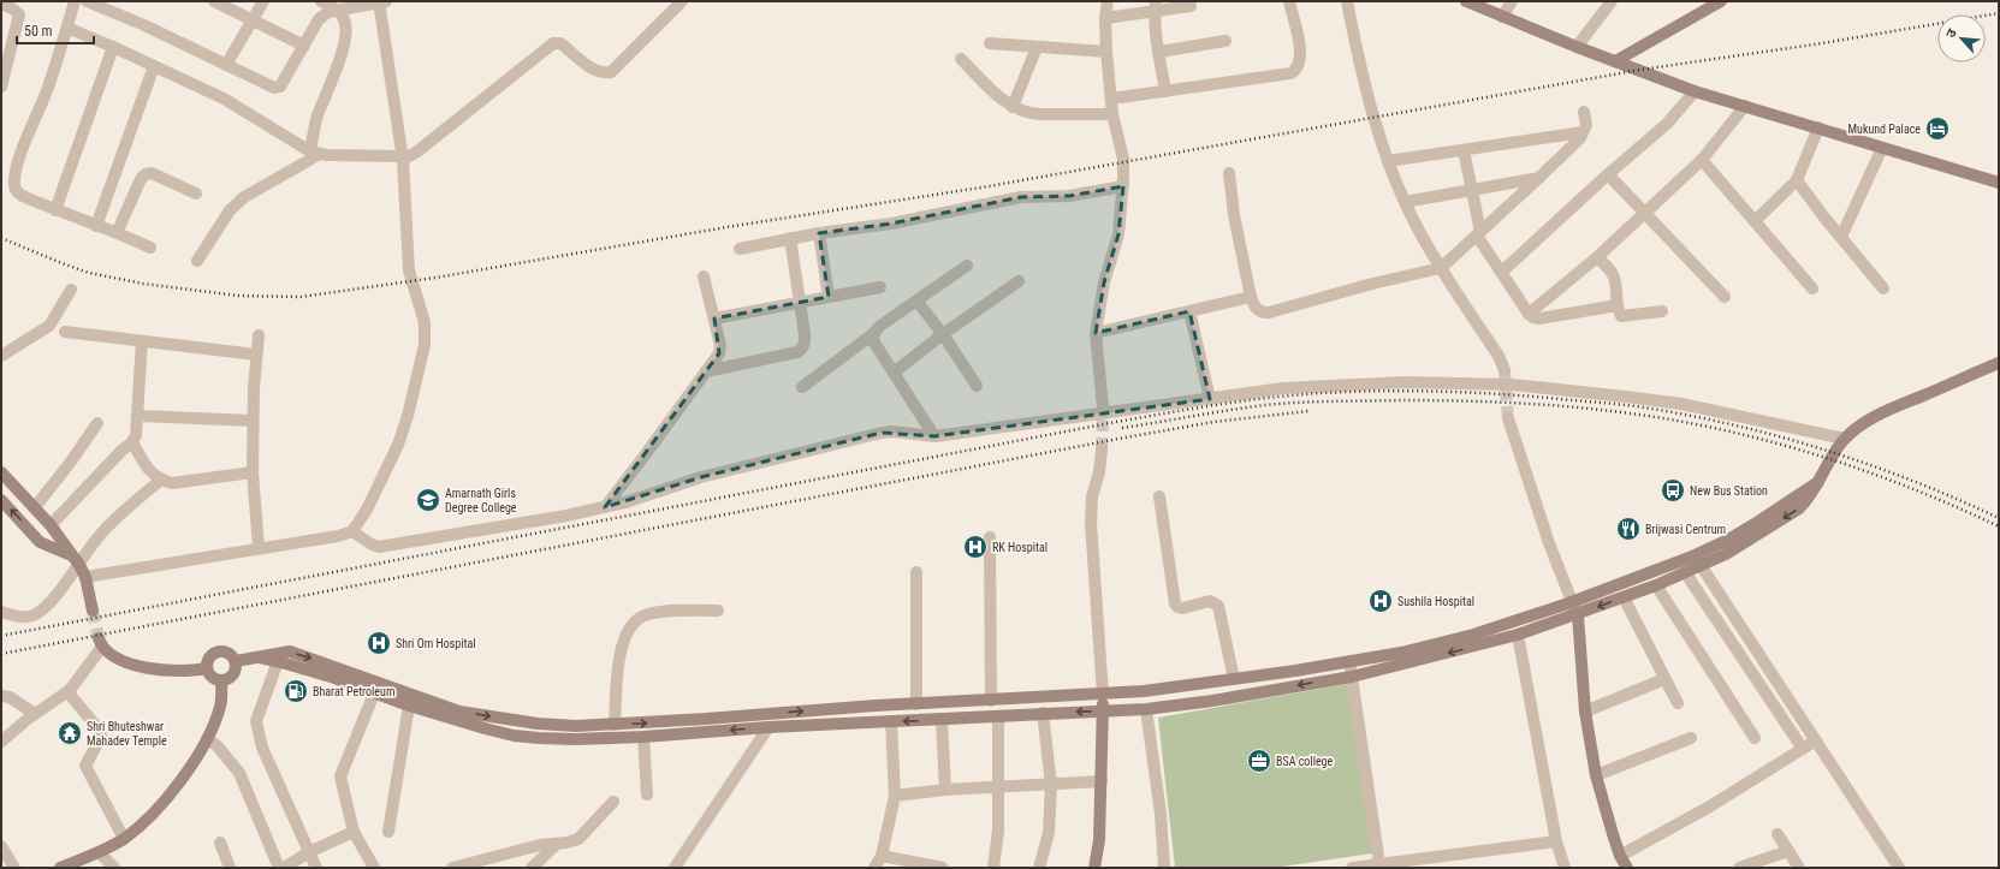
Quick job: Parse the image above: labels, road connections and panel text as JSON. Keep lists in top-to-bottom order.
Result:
{
  "places": {
    "hotel": ["Mukund Palace"],
    "bus stop": ["New Bus Station"],
    "school or university": ["Amarnath Girls Degree College"],
    "restaurant": ["Brijwasi Centrum"],
    "hospital": ["RK Hospital", "Sushila Hospital", "Shri Om Hospital"],
    "fuel station": ["Bharat Petroleum"],
    "temple": ["Shri Bhuteshwar Mahadev Temple"],
    "office": ["BSA college"]
  },
  "scale_bar": "50 m",
  "north": "top left"
}
